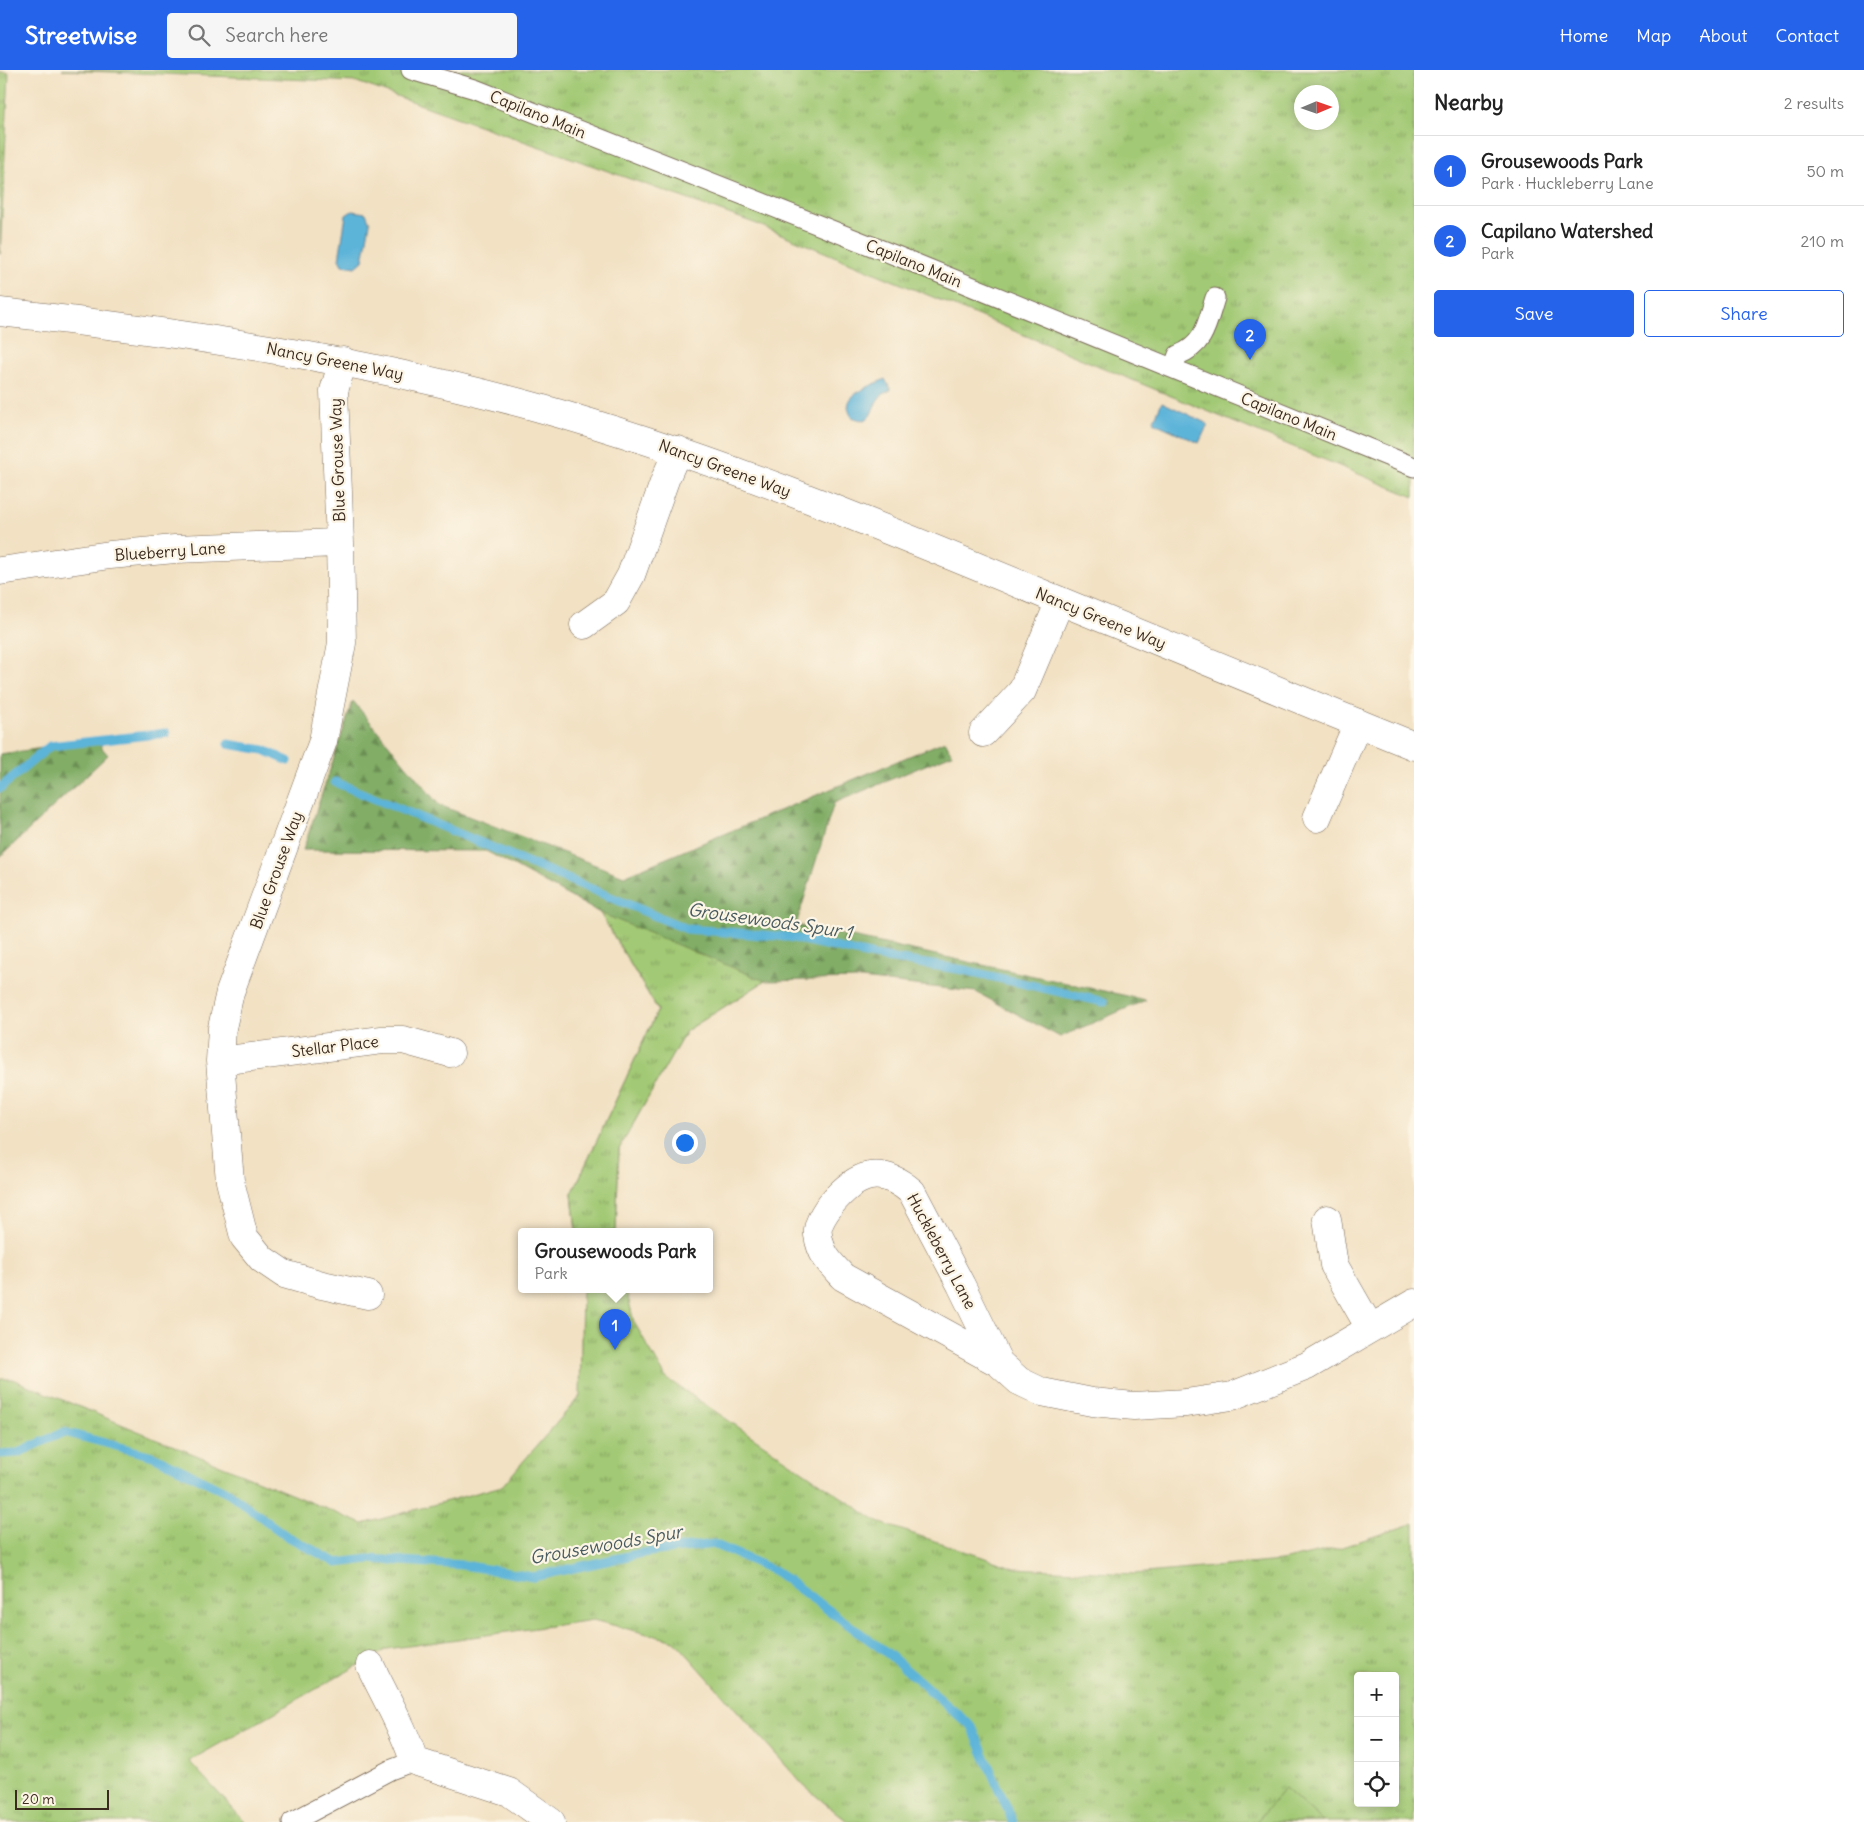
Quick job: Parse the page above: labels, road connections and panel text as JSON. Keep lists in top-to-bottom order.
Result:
{
  "streets": {
    "street": [
      "Nancy Greene Way",
      "Blue Grouse Way",
      "Blueberry Lane",
      "Stellar Place",
      "Huckleberry Lane"
    ],
    "lane": ["Capilano Main"]
  },
  "crossings": [
    ["Nancy Greene Way", "Blue Grouse Way"],
    ["Blue Grouse Way", "Blueberry Lane"],
    ["Blue Grouse Way", "Stellar Place"]
  ],
  "water": ["Grousewoods Spur 1", "Grousewoods Spur"],
  "scale_bar": "20 m",
  "north": "right",
  "page": {
    "header": "Streetwise",
    "search": "Search here",
    "nav": [
      "Home",
      "Map",
      "About",
      "Contact"
    ],
    "heading": ["Nearby", "2 results"],
    "list": [
      {
        "mark": "1",
        "name": "Grousewoods Park",
        "note": "Park · Huckleberry Lane",
        "value": "50 m"
      },
      {
        "mark": "2",
        "name": "Capilano Watershed",
        "note": "Park",
        "value": "210 m"
      }
    ],
    "buttons": ["Save", "Share"],
    "pins": ["2", "1"],
    "popup": ["Grousewoods Park", "Park"],
    "map_buttons": ["+", "−"],
    "scale": "20 m"
  }
}
